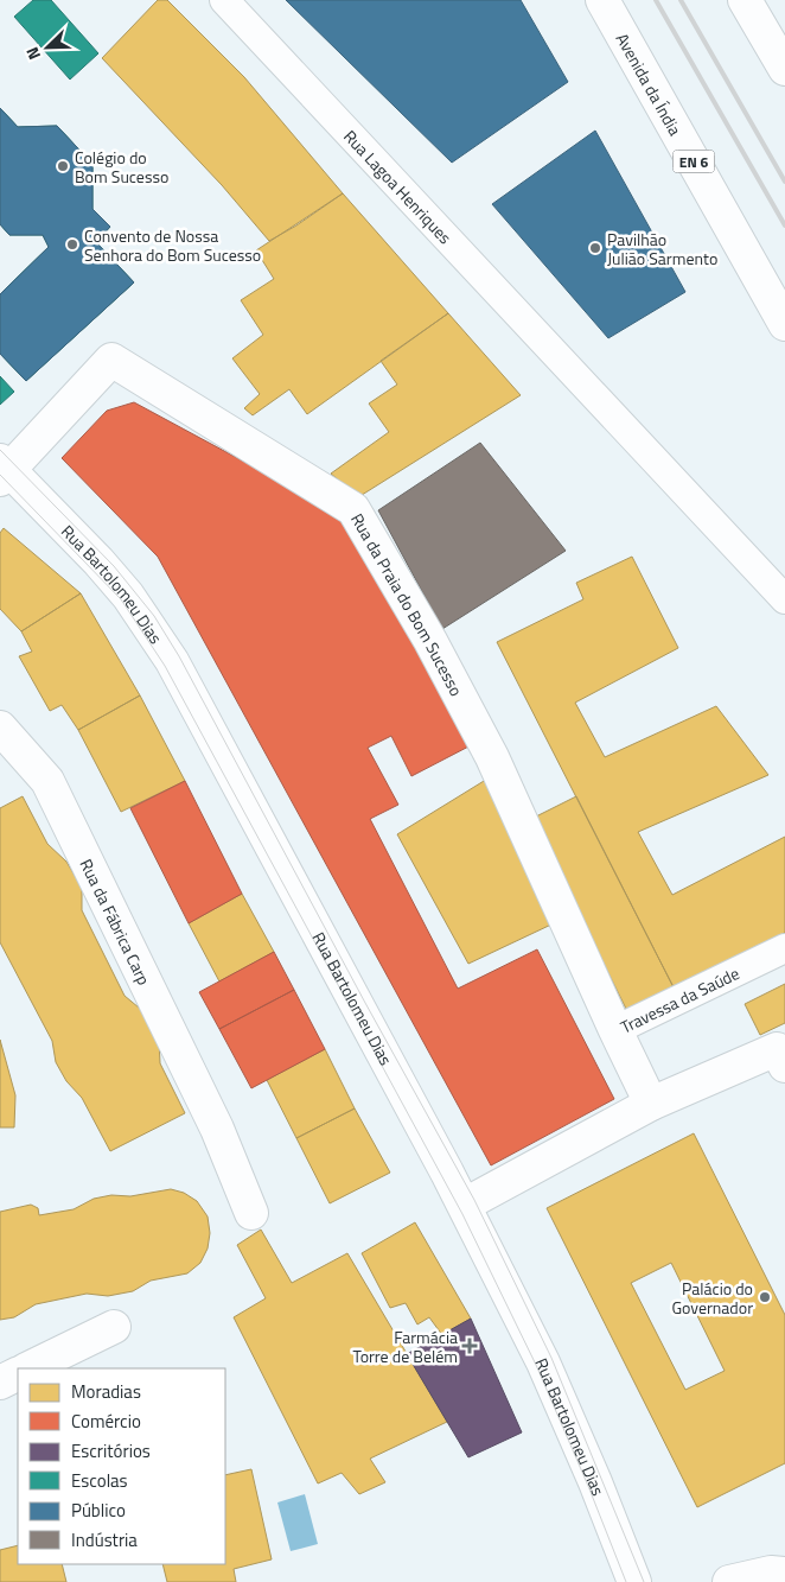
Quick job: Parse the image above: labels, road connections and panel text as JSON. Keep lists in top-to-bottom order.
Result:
{
  "streets": {
    "street": [
      "Avenida da Índia",
      "EN 6",
      "Rua Lagoa Henriques",
      "Rua Bartolomeu Dias",
      "Rua da Praia do Bom Sucesso",
      "Rua da Fábrica Carp",
      "Travessa da Saúde"
    ]
  },
  "crossings": [
    ["Rua Bartolomeu Dias", "Rua da Praia do Bom Sucesso"],
    ["Rua da Praia do Bom Sucesso", "Travessa da Saúde"]
  ],
  "places": {
    "other": [
      "Colégio do Bom Sucesso",
      "Convento de Nossa Senhora do Bom Sucesso",
      "Pavilhão Julião Sarmento",
      "Palácio do Governador"
    ],
    "health": ["Farmácia Torre de Belém"]
  },
  "legend": [
    "Moradias",
    "Comércio",
    "Escritórios",
    "Escolas",
    "Público",
    "Indústria"
  ],
  "north": "bottom left"
}
